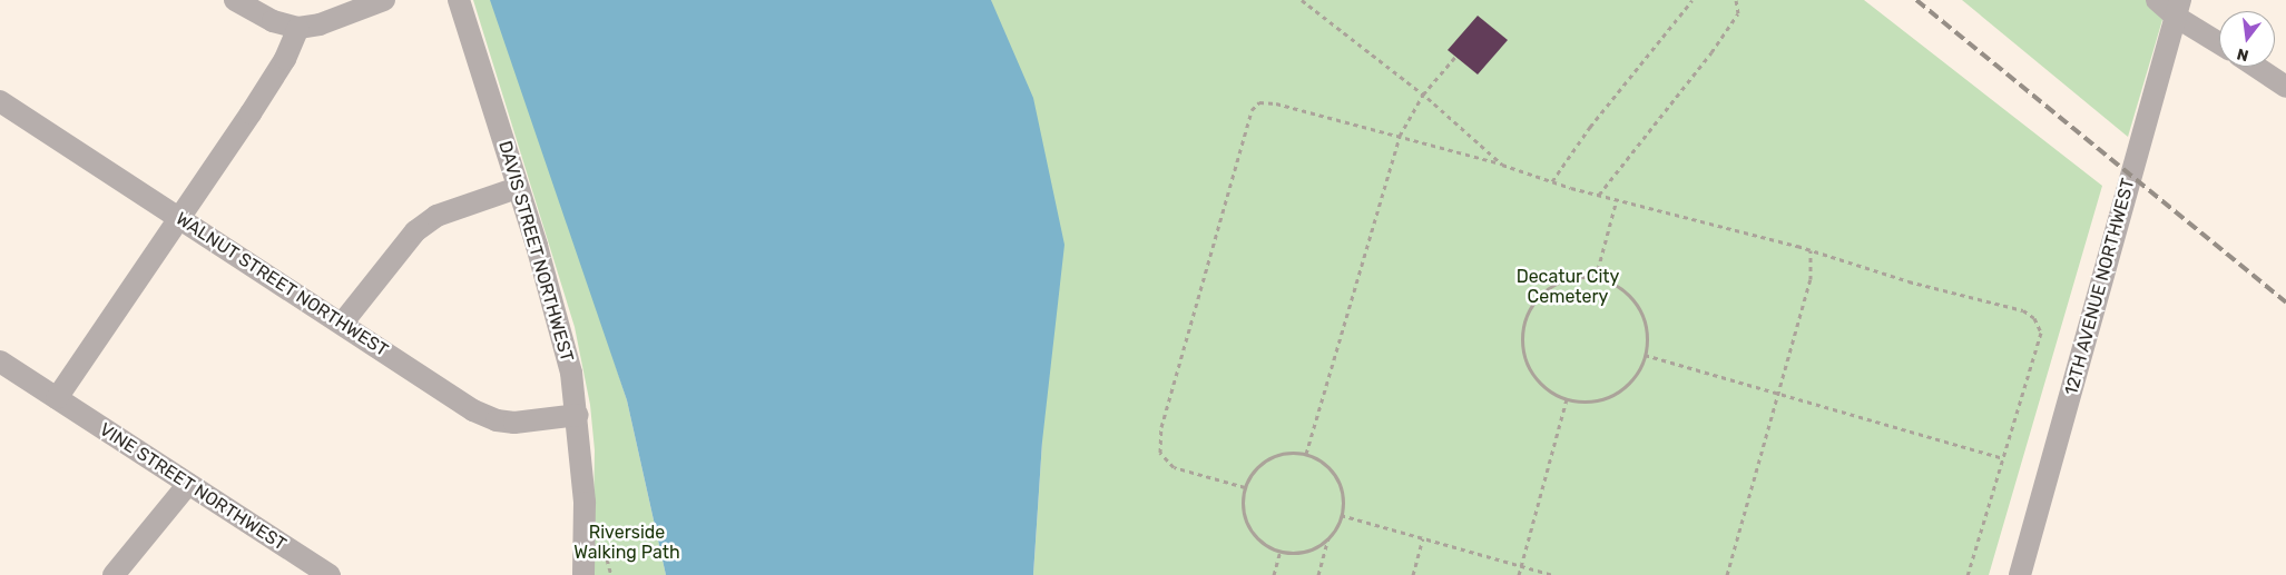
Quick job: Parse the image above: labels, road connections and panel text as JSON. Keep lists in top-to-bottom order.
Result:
{
  "streets": {
    "street": [
      "DAVIS STREET NORTHWEST",
      "WALNUT STREET NORTHWEST",
      "12TH AVENUE NORTHWEST",
      "VINE STREET NORTHWEST"
    ]
  },
  "crossings": [
    ["DAVIS STREET NORTHWEST", "WALNUT STREET NORTHWEST"]
  ],
  "parks": ["Decatur City Cemetery", "Riverside Walking Path"],
  "north": "bottom"
}
